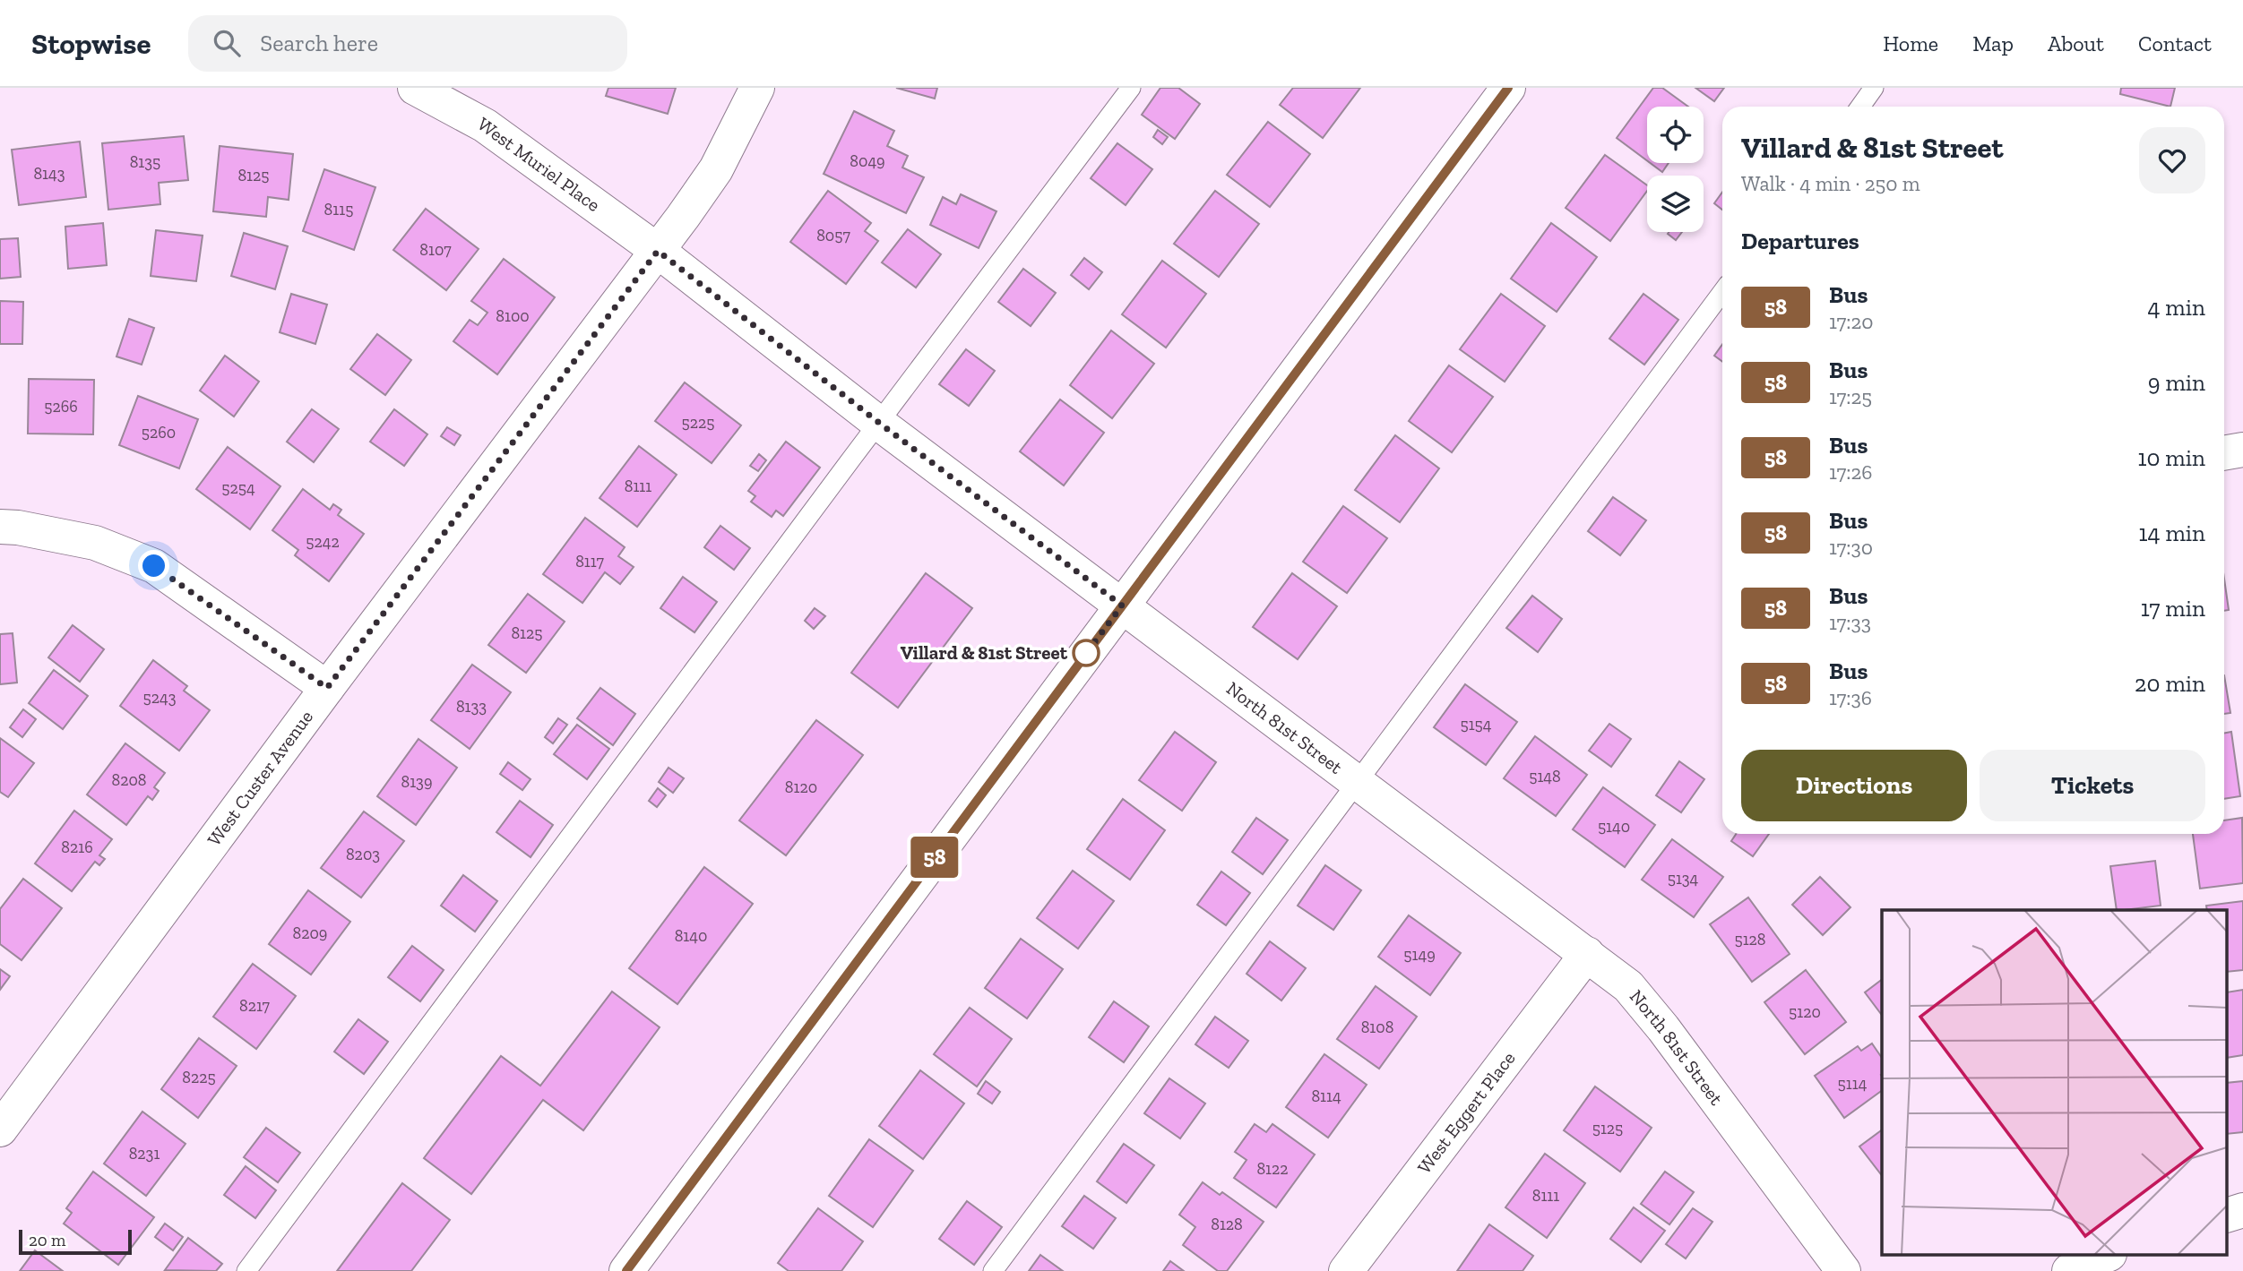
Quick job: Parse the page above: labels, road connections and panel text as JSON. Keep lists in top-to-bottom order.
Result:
{
  "streets": {
    "street": [
      "West Muriel Place",
      "North 81st Street",
      "West Custer Avenue",
      "West Eggert Place"
    ]
  },
  "crossings": [
    ["West Muriel Place", "North 81st Street"],
    ["West Muriel Place", "West Custer Avenue"],
    ["North 81st Street", "West Custer Avenue"],
    ["North 81st Street", "West Eggert Place"]
  ],
  "places": ["Villard & 81st Street"],
  "lines": ["bus line 58"],
  "house_numbers": [
    "8049",
    "8135",
    "8143",
    "8125",
    "8115",
    "8057",
    "8107",
    "8100",
    "5266",
    "5225",
    "5260",
    "8111",
    "5254",
    "5242",
    "8117",
    "8125",
    "5243",
    "8133",
    "5154",
    "5148",
    "8208",
    "8139",
    "8120",
    "5140",
    "8216",
    "8203",
    "5134",
    "8209",
    "8140",
    "5128",
    "5149",
    "8217",
    "5120",
    "8108",
    "8225",
    "5114",
    "8114",
    "5125",
    "8231",
    "8122",
    "8111",
    "8128"
  ],
  "scale_bar": "20 m",
  "page": {
    "header": "Stopwise",
    "search": "Search here",
    "nav": [
      "Home",
      "Map",
      "About",
      "Contact"
    ],
    "on_map": "58",
    "heading": [
      ["Villard & 81st Street", "Walk · 4 min · 250 m"],
      "Departures"
    ],
    "list": [
      {
        "mark": "58",
        "name": "Bus",
        "note": "17:20",
        "value": "4 min"
      },
      {
        "mark": "58",
        "name": "Bus",
        "note": "17:25",
        "value": "9 min"
      },
      {
        "mark": "58",
        "name": "Bus",
        "note": "17:26",
        "value": "10 min"
      },
      {
        "mark": "58",
        "name": "Bus",
        "note": "17:30",
        "value": "14 min"
      },
      {
        "mark": "58",
        "name": "Bus",
        "note": "17:33",
        "value": "17 min"
      },
      {
        "mark": "58",
        "name": "Bus",
        "note": "17:36",
        "value": "20 min"
      }
    ],
    "buttons": ["Directions", "Tickets"],
    "scale": "20 m"
  }
}
